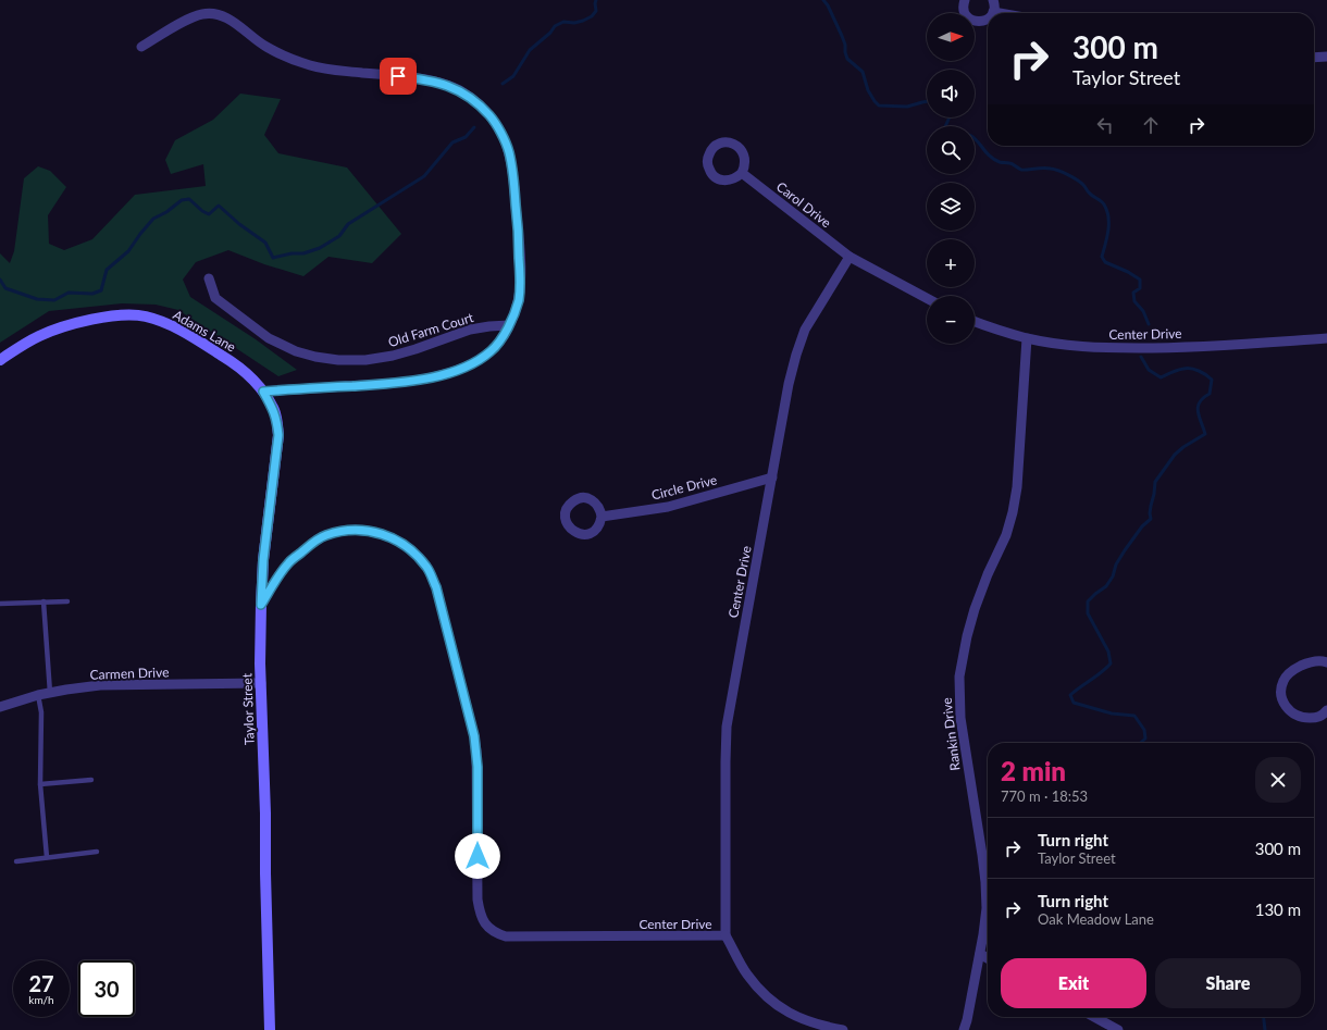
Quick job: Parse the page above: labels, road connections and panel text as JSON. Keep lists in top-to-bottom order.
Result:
{
  "streets": {
    "street": [
      "Carol Drive",
      "Old Farm Court",
      "Adams Lane",
      "Center Drive",
      "Circle Drive",
      "Carmen Drive",
      "Taylor Street",
      "Rankin Drive"
    ]
  },
  "crossings": [
    ["Carol Drive", "Center Drive"],
    ["Adams Lane", "Taylor Street"],
    ["Center Drive", "Circle Drive"],
    ["Center Drive", "Taylor Street"],
    ["Center Drive", "Rankin Drive"],
    ["Carmen Drive", "Taylor Street"]
  ],
  "north": "right",
  "page": {
    "map_buttons": ["+", "−"],
    "turn": ["300 m", "Taylor Street"],
    "heading": ["2 min", "770 m · 18:53"],
    "list": [
      {
        "name": "Turn right",
        "note": "Taylor Street",
        "value": "300 m"
      },
      {
        "name": "Turn right",
        "note": "Oak Meadow Lane",
        "value": "130 m"
      }
    ],
    "buttons": ["Exit", "Share"],
    "speed": "27 km/h",
    "limit": "30"
  }
}
